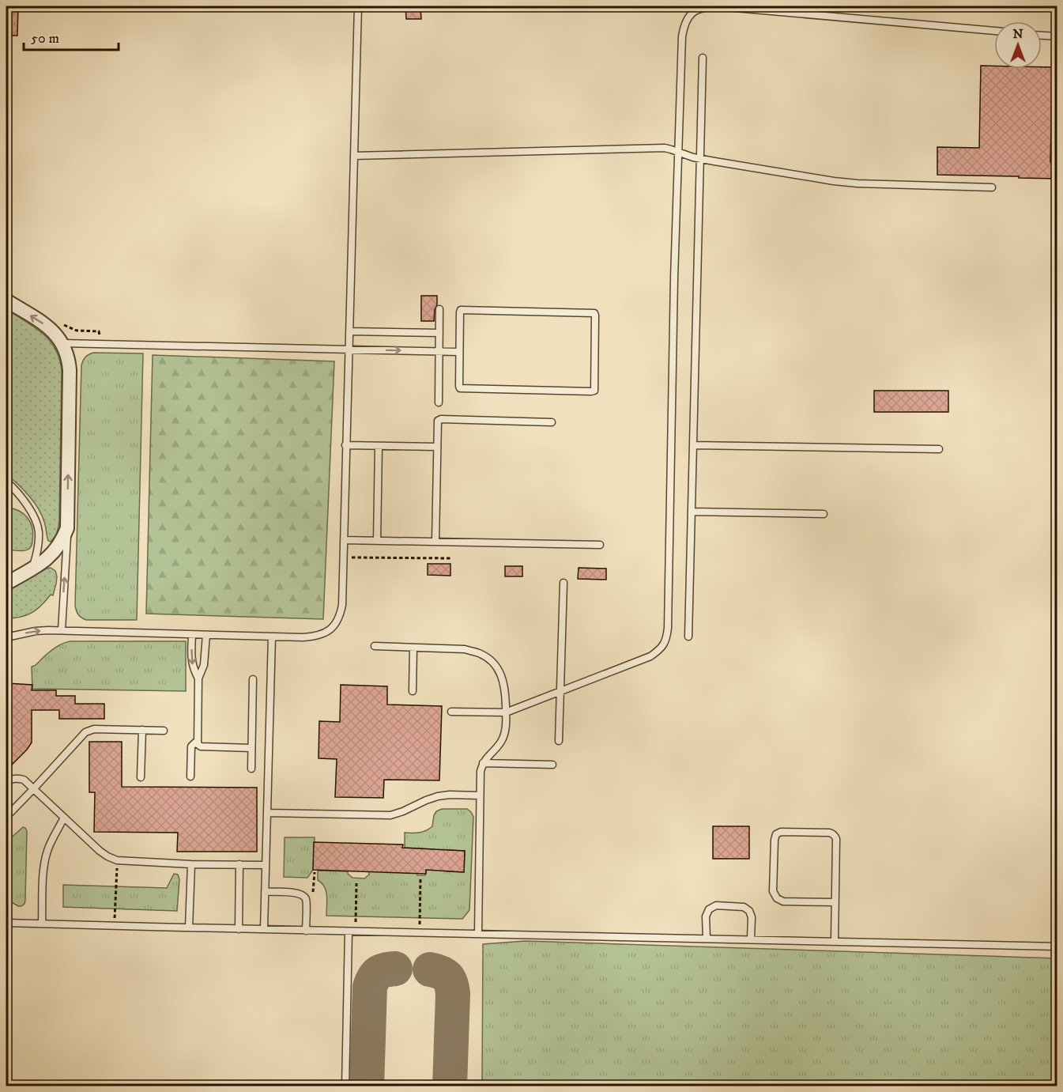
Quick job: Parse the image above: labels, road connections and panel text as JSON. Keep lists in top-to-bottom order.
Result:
{
  "scale_bar": "50 m",
  "north": "top"
}
